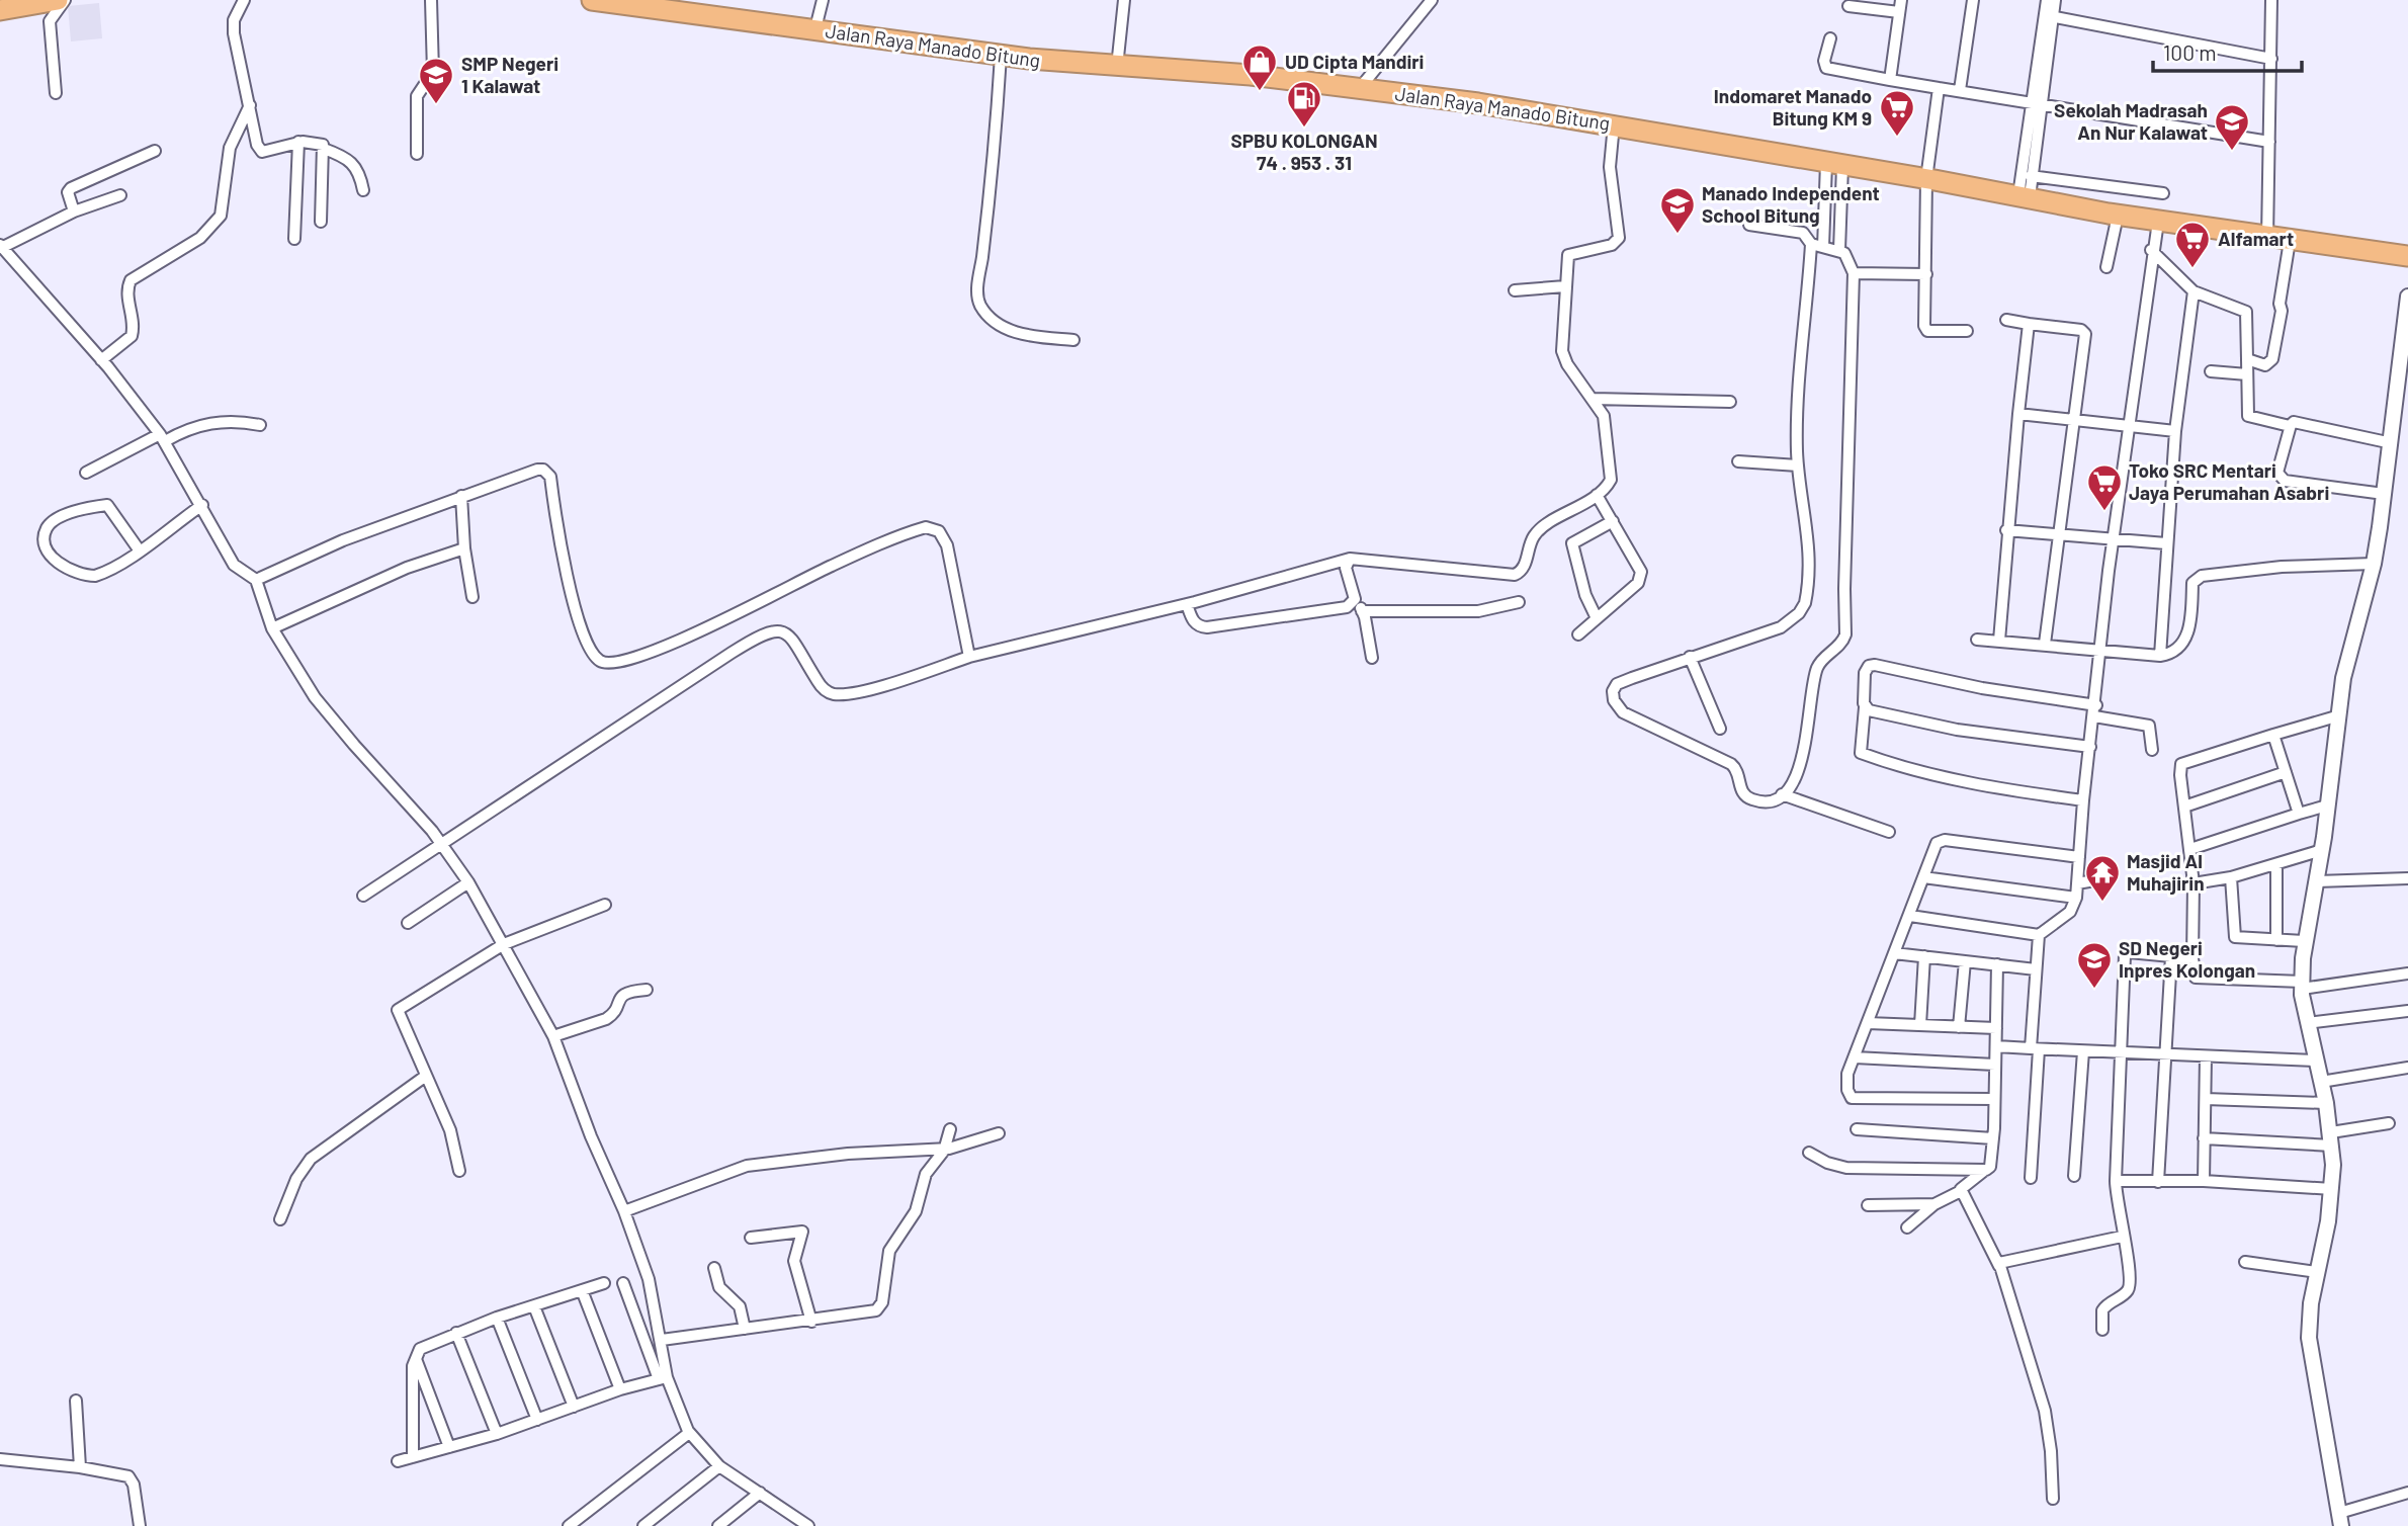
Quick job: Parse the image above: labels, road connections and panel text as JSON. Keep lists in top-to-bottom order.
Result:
{
  "streets": {
    "highway": ["Jalan Raya Manado Bitung"]
  },
  "places": {
    "shop": ["UD Cipta Mandiri"],
    "school or university": [
      "SMP Negeri 1 Kalawat",
      "Sekolah Madrasah An Nur Kalawat",
      "Manado Independent School Bitung",
      "SD Negeri Inpres Kolongan"
    ],
    "fuel station": ["SPBU KOLONGAN 74 . 953 . 31"],
    "supermarket": ["Indomaret Manado Bitung KM 9", "Alfamart", "Toko SRC Mentari Jaya Perumahan Asabri"],
    "temple": ["Masjid Al Muhajirin"]
  },
  "scale_bar": "100 m"
}
